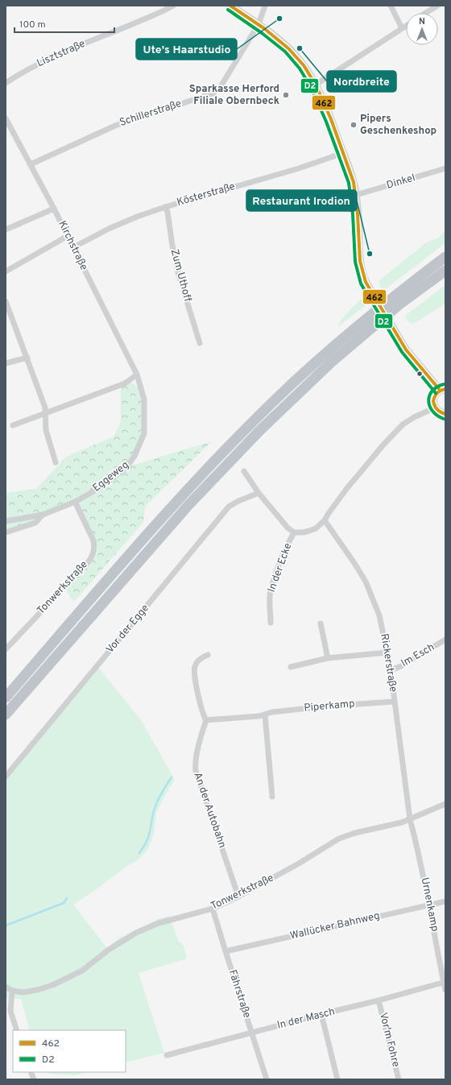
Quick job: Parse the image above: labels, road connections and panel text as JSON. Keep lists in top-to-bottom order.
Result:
{
  "streets": {
    "street": [
      "Lisztstraße",
      "Schillerstraße",
      "Dinkel",
      "Kösterstraße",
      "Kirchstraße",
      "Zum Uthoff",
      "Eggeweg",
      "In der Ecke",
      "Tonwerkstraße",
      "Vor der Egge",
      "Im Esch",
      "Rickerstraße",
      "Piperkamp",
      "An der Autobahn",
      "Urnenkamp",
      "Wallücker Bahnweg",
      "Fährstraße",
      "In der Masch",
      "Vor'm Fohre"
    ]
  },
  "crossings": [
    ["Schillerstraße", "Kirchstraße"],
    ["Kösterstraße", "Kirchstraße"],
    ["Kösterstraße", "Zum Uthoff"],
    ["Kirchstraße", "Eggeweg"],
    ["Eggeweg", "Tonwerkstraße"],
    ["Tonwerkstraße", "Rickerstraße"],
    ["Tonwerkstraße", "An der Autobahn"],
    ["Tonwerkstraße", "Urnenkamp"],
    ["Tonwerkstraße", "Fährstraße"],
    ["Im Esch", "Rickerstraße"],
    ["Rickerstraße", "Piperkamp"],
    ["Rickerstraße", "Urnenkamp"],
    ["Piperkamp", "An der Autobahn"],
    ["Urnenkamp", "Wallücker Bahnweg"],
    ["Urnenkamp", "In der Masch"],
    ["Wallücker Bahnweg", "Fährstraße"],
    ["Fährstraße", "In der Masch"],
    ["In der Masch", "Vor'm Fohre"]
  ],
  "places": [
    "Ute's Haarstudio",
    "Nordbreite",
    "Sparkasse Herford Filiale Obernbeck",
    "Pipers Geschenkeshop",
    "Restaurant Irodion"
  ],
  "lines": ["transit line 462", "transit line D2"],
  "legend": ["462", "D2"],
  "scale_bar": "100 m",
  "north": "top"
}
